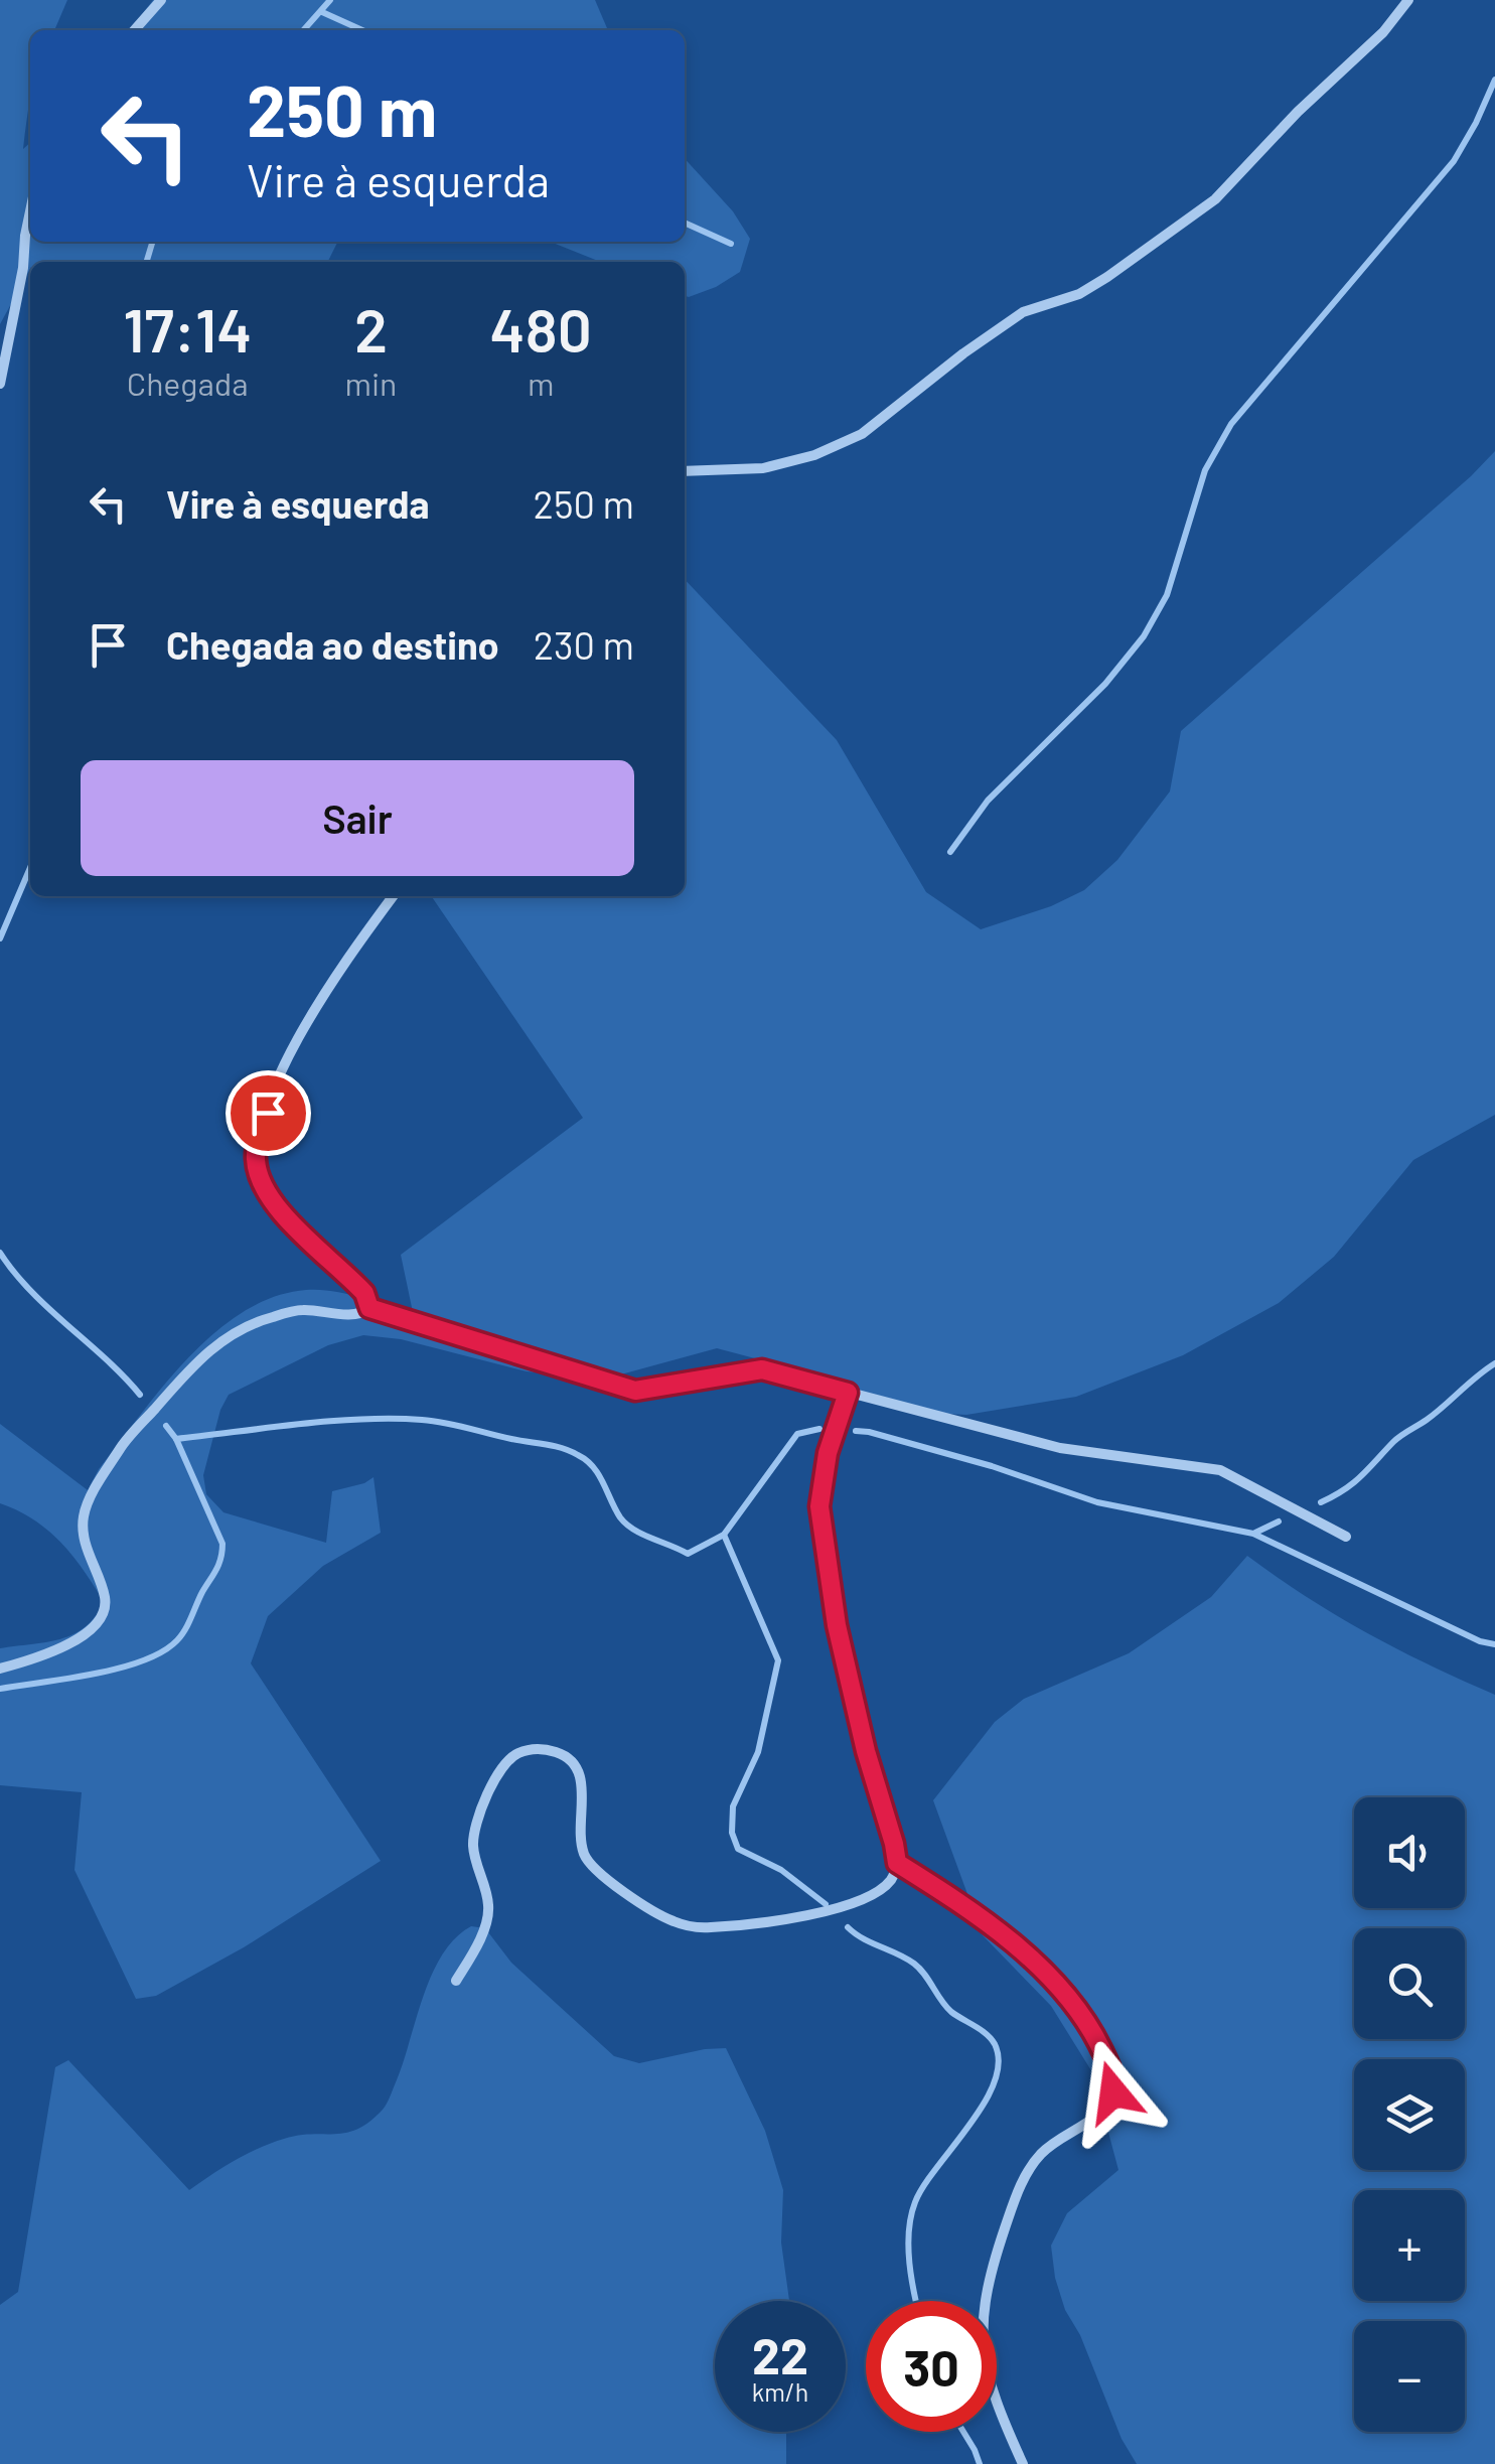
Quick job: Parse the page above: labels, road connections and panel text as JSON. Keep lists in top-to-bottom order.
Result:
{
  "page": {
    "turn": ["250 m", "Vire à esquerda"],
    "eta": [
      "17:14",
      "Chegada",
      "2",
      "min",
      "480",
      "m"
    ],
    "list": [
      {
        "name": "Vire à esquerda",
        "value": "250 m"
      },
      {
        "name": "Chegada ao destino",
        "value": "230 m"
      }
    ],
    "buttons": "Sair",
    "map_buttons": ["+", "−"],
    "speed": "22 km/h",
    "limit": "30"
  }
}
